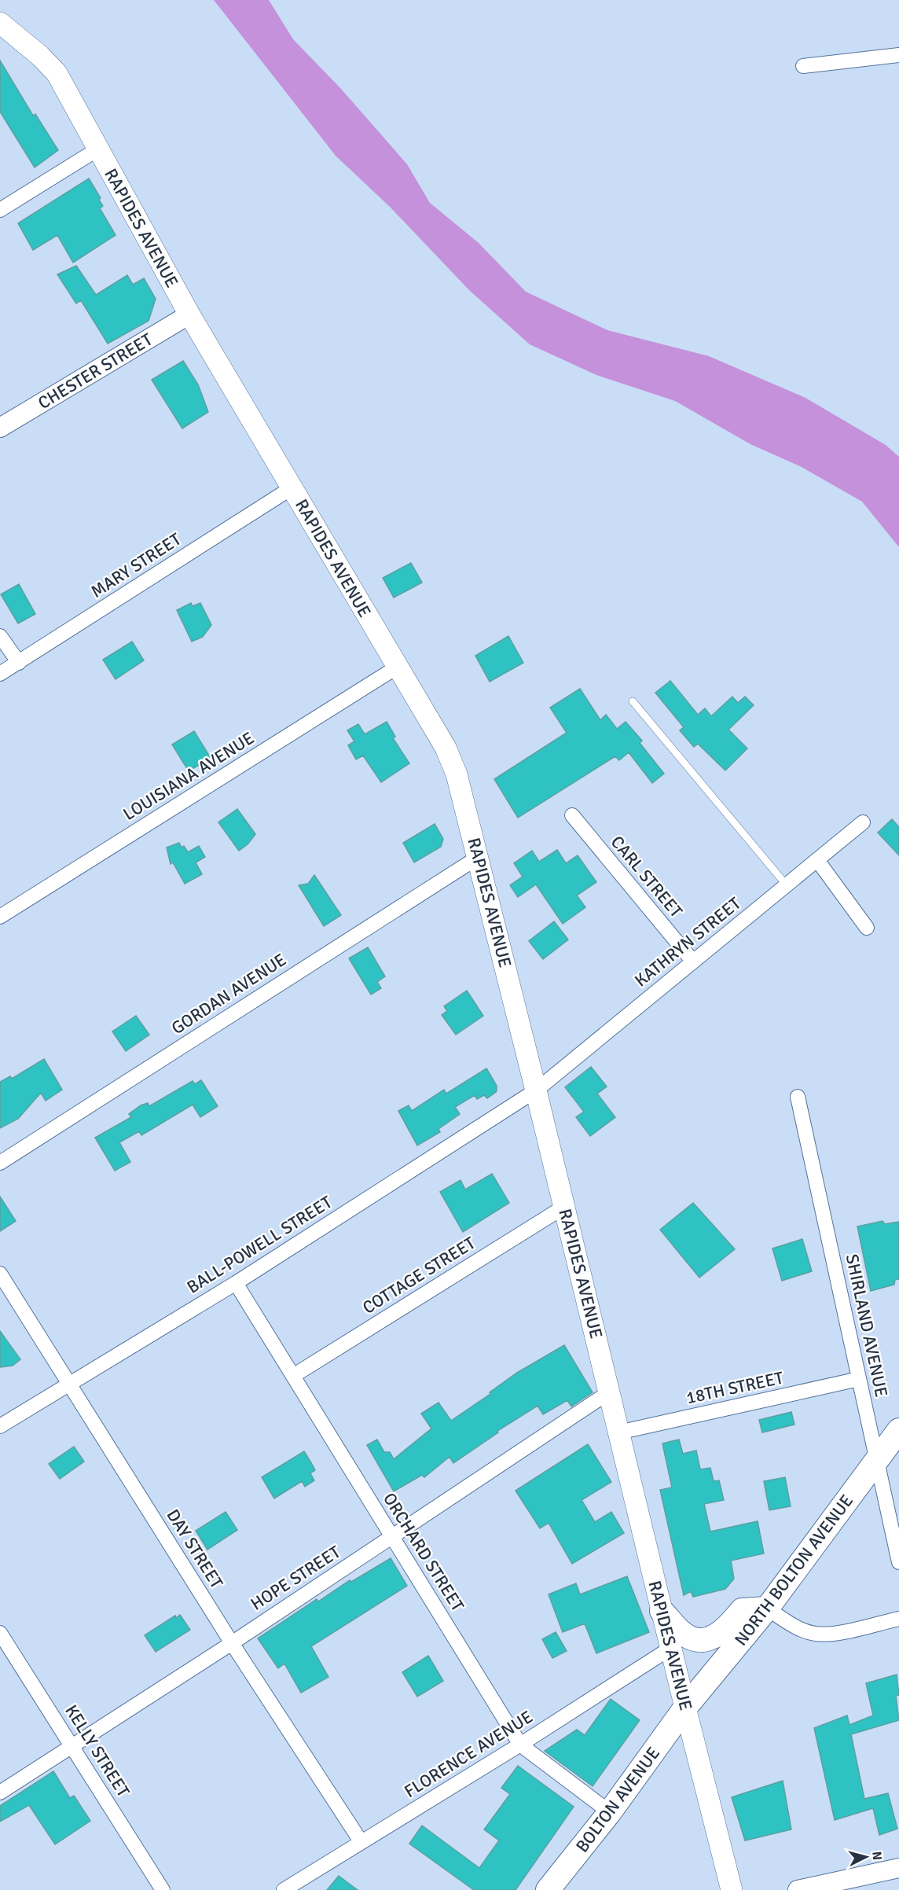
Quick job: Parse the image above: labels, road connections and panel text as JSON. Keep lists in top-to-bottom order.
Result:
{
  "streets": {
    "main road": ["RAPIDES AVENUE", "NORTH BOLTON AVENUE", "BOLTON AVENUE"],
    "street": [
      "CHESTER STREET",
      "MARY STREET",
      "LOUISIANA AVENUE",
      "CARL STREET",
      "KATHRYN STREET",
      "GORDAN AVENUE",
      "BALL-POWELL STREET",
      "COTTAGE STREET",
      "SHIRLAND AVENUE",
      "18TH STREET",
      "DAY STREET",
      "ORCHARD STREET",
      "HOPE STREET",
      "KELLY STREET",
      "FLORENCE AVENUE"
    ]
  },
  "crossings": [
    ["RAPIDES AVENUE", "CHESTER STREET"],
    ["RAPIDES AVENUE", "MARY STREET"],
    ["RAPIDES AVENUE", "LOUISIANA AVENUE"],
    ["RAPIDES AVENUE", "KATHRYN STREET"],
    ["RAPIDES AVENUE", "GORDAN AVENUE"],
    ["RAPIDES AVENUE", "BALL-POWELL STREET"],
    ["RAPIDES AVENUE", "COTTAGE STREET"],
    ["RAPIDES AVENUE", "18TH STREET"],
    ["RAPIDES AVENUE", "NORTH BOLTON AVENUE"],
    ["RAPIDES AVENUE", "HOPE STREET"],
    ["RAPIDES AVENUE", "FLORENCE AVENUE"],
    ["RAPIDES AVENUE", "BOLTON AVENUE"],
    ["CARL STREET", "KATHRYN STREET"],
    ["KATHRYN STREET", "BALL-POWELL STREET"],
    ["BALL-POWELL STREET", "DAY STREET"],
    ["BALL-POWELL STREET", "ORCHARD STREET"],
    ["COTTAGE STREET", "ORCHARD STREET"],
    ["SHIRLAND AVENUE", "18TH STREET"],
    ["SHIRLAND AVENUE", "NORTH BOLTON AVENUE"],
    ["DAY STREET", "HOPE STREET"],
    ["DAY STREET", "FLORENCE AVENUE"],
    ["ORCHARD STREET", "HOPE STREET"],
    ["ORCHARD STREET", "FLORENCE AVENUE"],
    ["ORCHARD STREET", "BOLTON AVENUE"],
    ["NORTH BOLTON AVENUE", "BOLTON AVENUE"],
    ["HOPE STREET", "KELLY STREET"]
  ],
  "north": "right"
}
